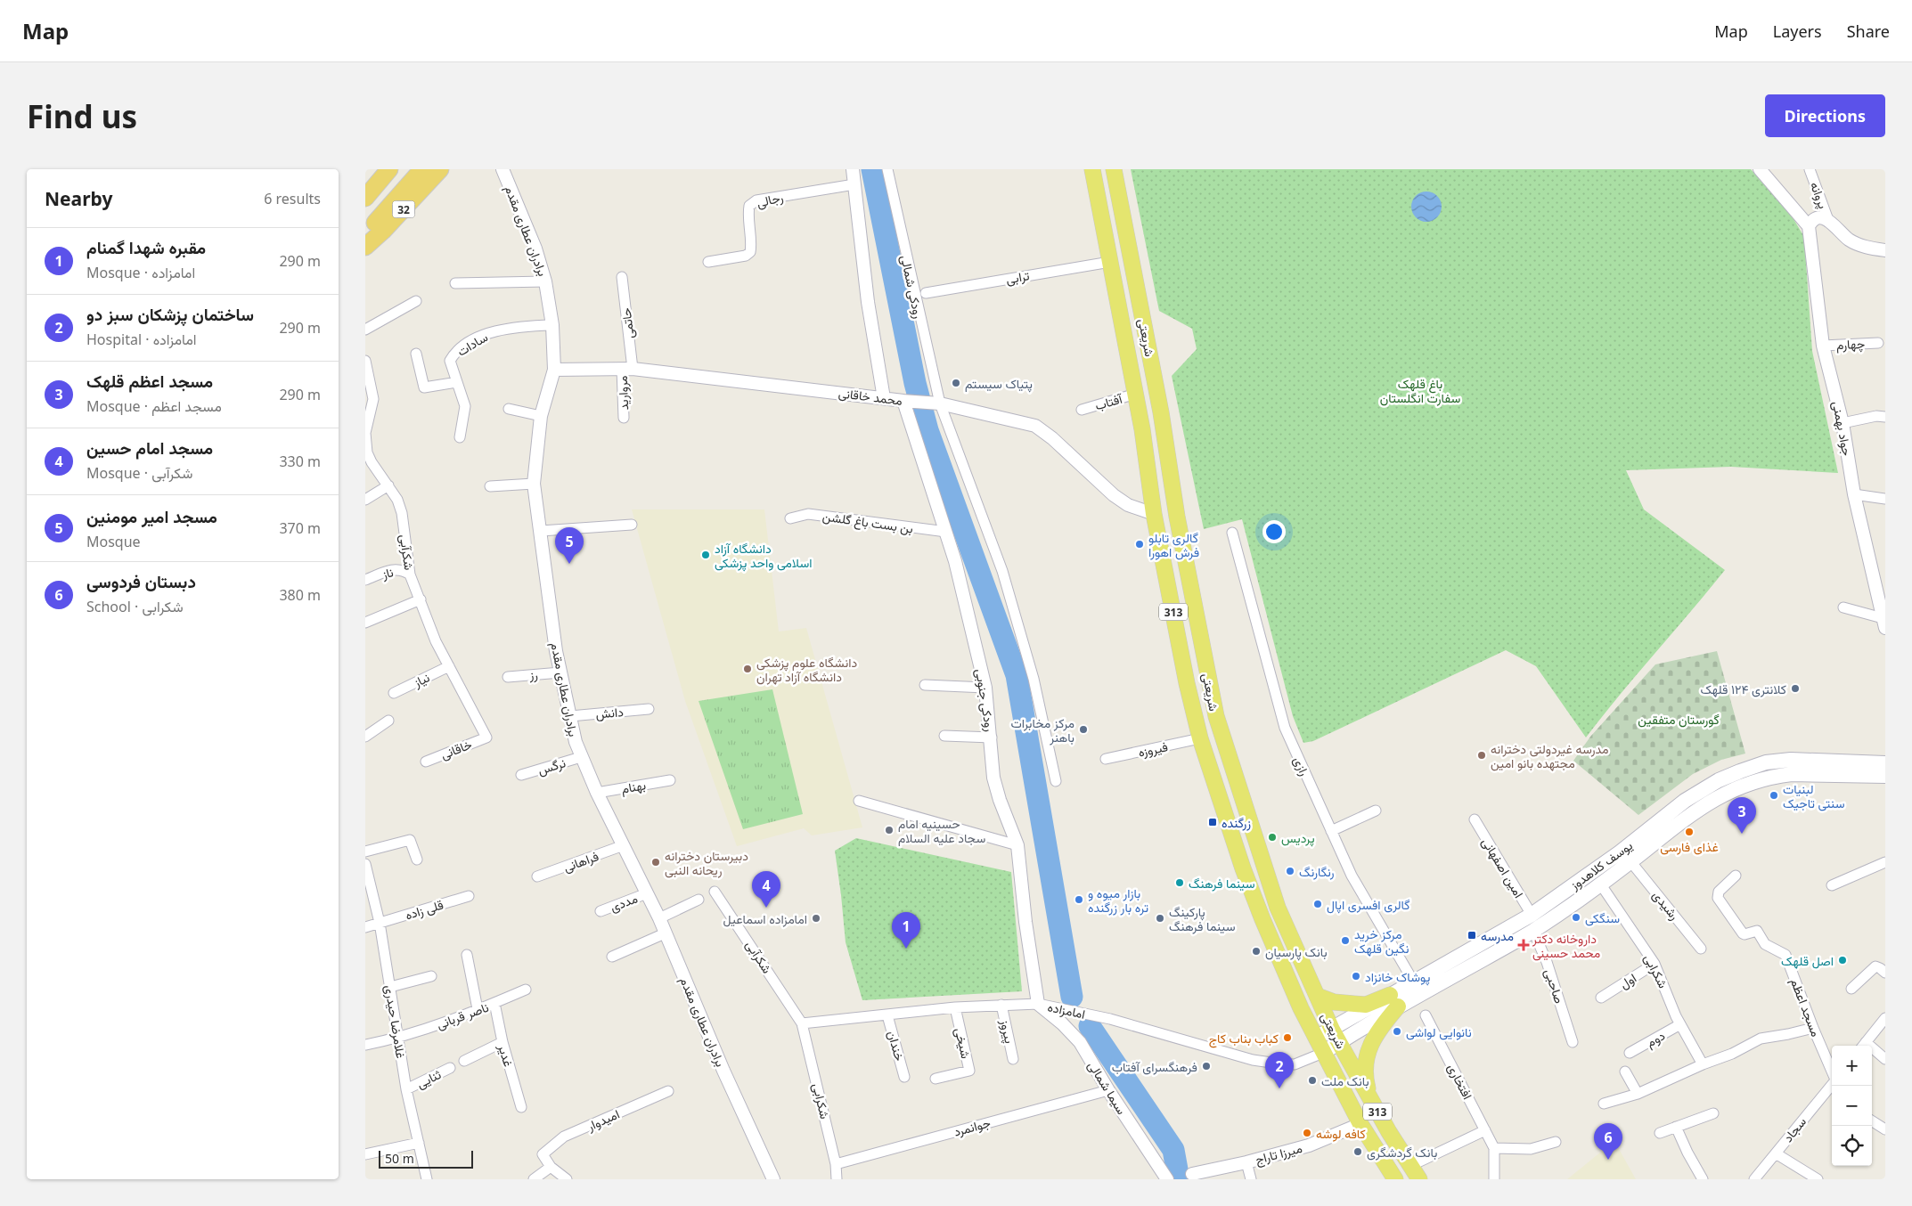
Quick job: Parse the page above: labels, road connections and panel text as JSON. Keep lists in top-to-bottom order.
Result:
{
  "streets": {
    "highway": ["32"],
    "main road": ["شریعتی", "313", "یوسف کلاهدوز"],
    "street": [
      "پروانه",
      "رجالی",
      "برادران عطاری مقدم",
      "ترابی",
      "رودکی شمالی",
      "حاتمی",
      "سادات",
      "چهارم",
      "مروارید",
      "محمد خاقانی",
      "آفتاب",
      "جواد بهمنی",
      "بن بست باغ گلشن",
      "شکرآبی",
      "ناز",
      "رز",
      "نیاز",
      "رودکی جنوبی",
      "دانش",
      "خاقانی",
      "فیروزه",
      "نرگس",
      "رازی",
      "بهنام",
      "فراهانی",
      "امین اصفهانی",
      "مددی",
      "رشیدی",
      "قلی زاده",
      "شکرابی",
      "اول",
      "صاحبی",
      "مسجد اعظم",
      "امامزاده",
      "ناصر قربانی",
      "غلامرضا حیدری",
      "پیروز",
      "دوم",
      "شیخی",
      "خندان",
      "غدیر",
      "ثنایی",
      "افتخاری",
      "سیما شمالی",
      "امیدوار",
      "جوانمرد",
      "سجاد",
      "میرزا تاراج"
    ]
  },
  "crossings": [
    ["برادران عطاری مقدم", "سادات"],
    ["برادران عطاری مقدم", "محمد خاقانی"],
    ["برادران عطاری مقدم", "رز"],
    ["برادران عطاری مقدم", "دانش"],
    ["برادران عطاری مقدم", "نرگس"],
    ["برادران عطاری مقدم", "بهنام"],
    ["برادران عطاری مقدم", "فراهانی"],
    ["برادران عطاری مقدم", "مددی"],
    ["ترابی", "شریعتی"],
    ["رودکی شمالی", "محمد خاقانی"],
    ["حاتمی", "مروارید"],
    ["حاتمی", "محمد خاقانی"],
    ["شریعتی", "محمد خاقانی"],
    ["شریعتی", "آفتاب"],
    ["شریعتی", "فیروزه"],
    ["شریعتی", "یوسف کلاهدوز"],
    ["شریعتی", "امامزاده"],
    ["شریعتی", "میرزا تاراج"],
    ["چهارم", "جواد بهمنی"],
    ["مروارید", "محمد خاقانی"],
    ["محمد خاقانی", "رودکی جنوبی"],
    ["بن بست باغ گلشن", "رودکی جنوبی"],
    ["شکرآبی", "ناز"],
    ["شکرآبی", "نیاز"],
    ["شکرآبی", "خاقانی"],
    ["شکرآبی", "شکرابی"],
    ["شکرآبی", "امامزاده"],
    ["رودکی جنوبی", "امامزاده"],
    ["رودکی جنوبی", "سیما شمالی"],
    ["رازی", "یوسف کلاهدوز"],
    ["یوسف کلاهدوز", "امین اصفهانی"],
    ["یوسف کلاهدوز", "رشیدی"],
    ["یوسف کلاهدوز", "شکرابی"],
    ["یوسف کلاهدوز", "صاحبی"],
    ["قلی زاده", "غلامرضا حیدری"],
    ["شکرابی", "اول"],
    ["شکرابی", "امامزاده"],
    ["شکرابی", "دوم"],
    ["شکرابی", "جوانمرد"],
    ["امامزاده", "پیروز"],
    ["امامزاده", "شیخی"],
    ["امامزاده", "خندان"],
    ["امامزاده", "سیما شمالی"],
    ["ناصر قربانی", "غلامرضا حیدری"],
    ["ناصر قربانی", "غدیر"],
    ["غلامرضا حیدری", "ثنایی"],
    ["سیما شمالی", "جوانمرد"]
  ],
  "parks": ["باغ قلهک سفارت انگلستان", "گورستان متفقین"],
  "places": {
    "other": [
      "پتیاک سیستم",
      "گالری تابلو فرش اهورا",
      "دانشگاه آزاد اسلامی واحد پزشکی",
      "دانشگاه علوم پزشکی دانشگاه آزاد تهران",
      "کلانتری ۱۲۴ قلهک",
      "مرکز مخابرات باهنر",
      "مدرسه غیردولتی دخترانه مجتهده بانو امین",
      "لبنیات سنتی تاجیک",
      "حسینیه امام سجاد علیه السلام",
      "غذای فارسی",
      "پردیس",
      "دبیرستان دخترانه ریحانه النبی",
      "رنگارنگ",
      "سینما فرهنگ",
      "بازار میوه و تره بار زرگنده",
      "گالری افسری اپال",
      "سنگکی",
      "امامزاده اسماعیل",
      "پارکینگ سینما فرهنگ",
      "مرکز خرید نگین قلهک",
      "بانک پارسیان",
      "اصل قلهک",
      "پوشاک خانزاد",
      "نانوایی لواشی",
      "کباب بناب کاج",
      "فرهنگسرای آفتاب",
      "بانک ملت",
      "کافه لوشه",
      "بانک گردشگری"
    ],
    "transit": ["زرگنده", "مدرسه"],
    "health": ["داروخانه دکتر محمد حسینی"]
  },
  "scale_bar": "50 m",
  "page": {
    "header": "Map",
    "nav": ["Map", "Layers", "Share"],
    "buttons": "Directions",
    "title": "Find us",
    "heading": ["Nearby", "6 results"],
    "list": [
      {
        "mark": "1",
        "name": "مقبره شهدا گمنام",
        "note": "Mosque · امامزاده",
        "value": "290 m"
      },
      {
        "mark": "2",
        "name": "ساختمان پزشکان سبز دو",
        "note": "Hospital · امامزاده",
        "value": "290 m"
      },
      {
        "mark": "3",
        "name": "مسجد اعظم قلهک",
        "note": "Mosque · مسجد اعظم",
        "value": "290 m"
      },
      {
        "mark": "4",
        "name": "مسجد امام حسین",
        "note": "Mosque · شکرآبی",
        "value": "330 m"
      },
      {
        "mark": "5",
        "name": "مسجد امیر مومنین",
        "note": "Mosque",
        "value": "370 m"
      },
      {
        "mark": "6",
        "name": "دبستان فردوسی",
        "note": "School · شکرابی",
        "value": "380 m"
      }
    ],
    "pins": [
      "5",
      "3",
      "4",
      "1",
      "2",
      "6"
    ],
    "map_buttons": ["+", "−"],
    "scale": "50 m"
  }
}
